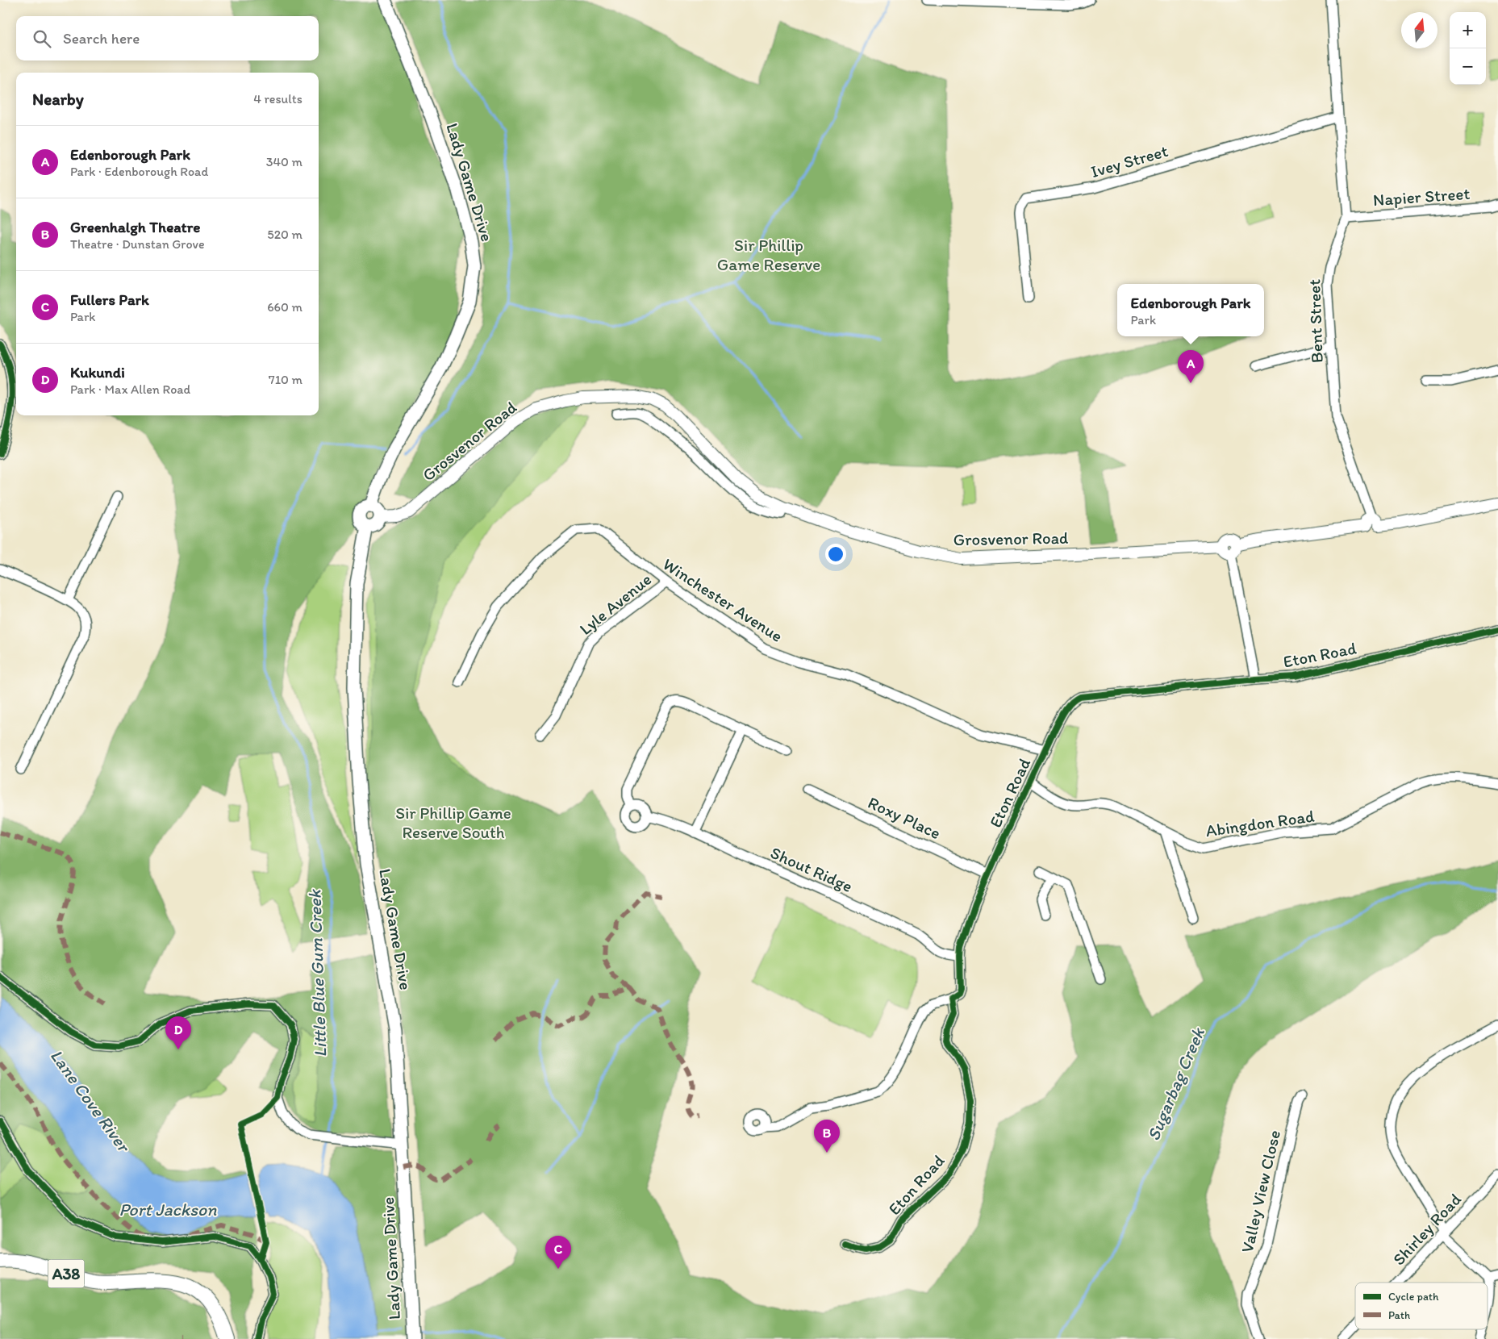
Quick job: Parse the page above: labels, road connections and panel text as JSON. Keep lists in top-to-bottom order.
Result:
{
  "streets": {
    "main road": ["Lady Game Drive", "A38"],
    "street": [
      "Ivey Street",
      "Napier Street",
      "Bent Street",
      "Grosvenor Road",
      "Winchester Avenue",
      "Lyle Avenue",
      "Eton Road",
      "Roxy Place",
      "Abingdon Road",
      "Shout Ridge",
      "Valley View Close",
      "Shirley Road"
    ]
  },
  "crossings": [
    ["Ivey Street", "Bent Street"],
    ["Lady Game Drive", "Grosvenor Road"],
    ["Napier Street", "Bent Street"],
    ["Bent Street", "Grosvenor Road"],
    ["Winchester Avenue", "Lyle Avenue"],
    ["Winchester Avenue", "Eton Road"],
    ["Eton Road", "Roxy Place"],
    ["Eton Road", "Abingdon Road"],
    ["Eton Road", "Shout Ridge"]
  ],
  "water": [
    "Little Blue Gum Creek",
    "Sugarbag Creek",
    "Lane Cove River",
    "Port Jackson"
  ],
  "parks": ["Sir Phillip Game Reserve", "Sir Phillip Game Reserve South"],
  "legend": ["Cycle path", "Path"],
  "north": "top",
  "page": {
    "map_buttons": ["+", "−"],
    "search": "Search here",
    "heading": ["Nearby", "4 results"],
    "list": [
      {
        "mark": "A",
        "name": "Edenborough Park",
        "note": "Park · Edenborough Road",
        "value": "340 m"
      },
      {
        "mark": "B",
        "name": "Greenhalgh Theatre",
        "note": "Theatre · Dunstan Grove",
        "value": "520 m"
      },
      {
        "mark": "C",
        "name": "Fullers Park",
        "note": "Park",
        "value": "660 m"
      },
      {
        "mark": "D",
        "name": "Kukundi",
        "note": "Park · Max Allen Road",
        "value": "710 m"
      }
    ],
    "popup": ["Edenborough Park", "Park"],
    "pins": [
      "A",
      "D",
      "B",
      "C"
    ]
  }
}
